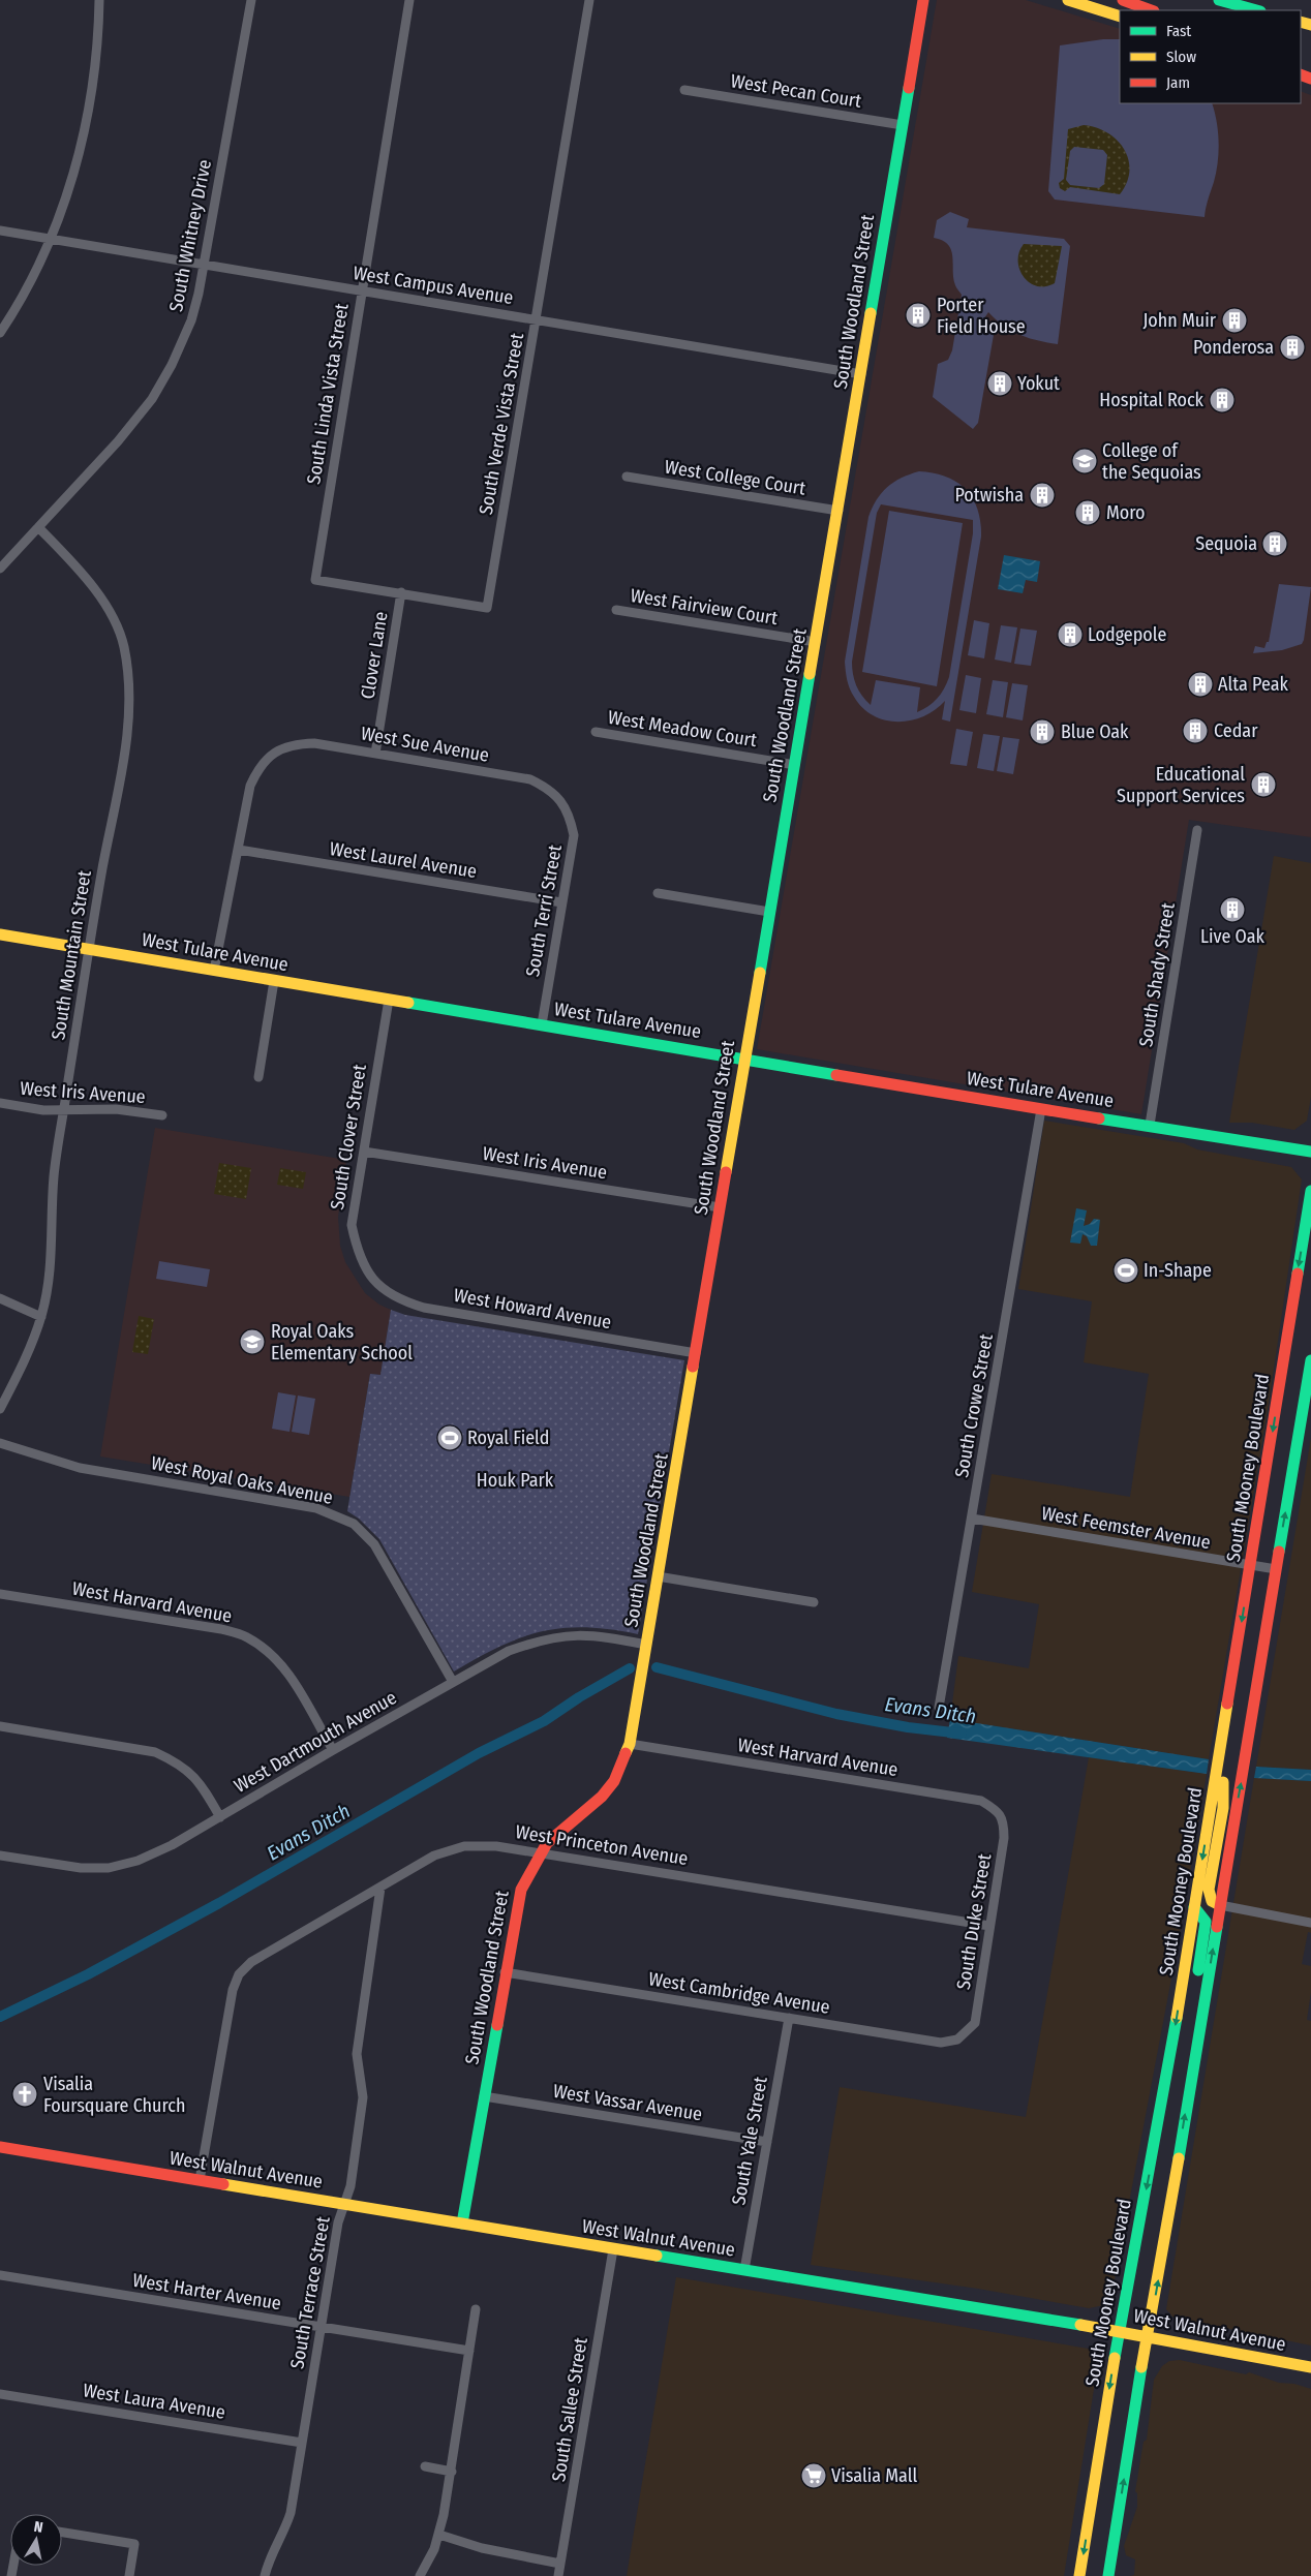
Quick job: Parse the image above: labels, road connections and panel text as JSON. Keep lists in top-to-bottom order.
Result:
{
  "streets": {
    "main road": [
      "South Woodland Street",
      "West Tulare Avenue",
      "South Mooney Boulevard",
      "West Walnut Avenue"
    ],
    "street": [
      "West Pecan Court",
      "South Whitney Drive",
      "West Campus Avenue",
      "South Linda Vista Street",
      "South Verde Vista Street",
      "West College Court",
      "West Fairview Court",
      "Clover Lane",
      "West Meadow Court",
      "West Sue Avenue",
      "West Laurel Avenue",
      "South Terri Street",
      "South Mountain Street",
      "South Shady Street",
      "West Iris Avenue",
      "South Clover Street",
      "West Howard Avenue",
      "South Crowe Street",
      "West Royal Oaks Avenue",
      "West Feemster Avenue",
      "West Harvard Avenue",
      "West Dartmouth Avenue",
      "West Princeton Avenue",
      "South Duke Street",
      "West Cambridge Avenue",
      "West Vassar Avenue",
      "South Yale Street",
      "West Harter Avenue",
      "South Terrace Street",
      "West Laura Avenue",
      "South Sallee Street"
    ]
  },
  "crossings": [
    ["West Pecan Court", "South Woodland Street"],
    ["South Whitney Drive", "West Campus Avenue"],
    ["South Whitney Drive", "South Mountain Street"],
    ["West Campus Avenue", "South Woodland Street"],
    ["West Campus Avenue", "South Linda Vista Street"],
    ["West Campus Avenue", "South Verde Vista Street"],
    ["South Woodland Street", "West College Court"],
    ["South Woodland Street", "West Fairview Court"],
    ["South Woodland Street", "West Meadow Court"],
    ["South Woodland Street", "West Tulare Avenue"],
    ["South Woodland Street", "West Iris Avenue"],
    ["South Woodland Street", "West Howard Avenue"],
    ["South Woodland Street", "West Harvard Avenue"],
    ["South Woodland Street", "West Dartmouth Avenue"],
    ["South Woodland Street", "West Princeton Avenue"],
    ["South Woodland Street", "West Cambridge Avenue"],
    ["South Woodland Street", "West Vassar Avenue"],
    ["South Woodland Street", "West Walnut Avenue"],
    ["South Linda Vista Street", "South Verde Vista Street"],
    ["South Linda Vista Street", "Clover Lane"],
    ["South Verde Vista Street", "Clover Lane"],
    ["Clover Lane", "West Sue Avenue"],
    ["West Sue Avenue", "West Laurel Avenue"],
    ["West Sue Avenue", "South Terri Street"],
    ["West Laurel Avenue", "South Terri Street"],
    ["South Terri Street", "West Tulare Avenue"],
    ["West Tulare Avenue", "South Mountain Street"],
    ["West Tulare Avenue", "South Shady Street"],
    ["West Tulare Avenue", "South Clover Street"],
    ["West Tulare Avenue", "South Crowe Street"],
    ["South Mountain Street", "West Iris Avenue"],
    ["West Iris Avenue", "South Clover Street"],
    ["South Clover Street", "West Howard Avenue"],
    ["South Crowe Street", "West Feemster Avenue"],
    ["South Mooney Boulevard", "West Feemster Avenue"],
    ["South Mooney Boulevard", "West Walnut Avenue"],
    ["West Royal Oaks Avenue", "West Dartmouth Avenue"],
    ["West Harvard Avenue", "West Dartmouth Avenue"],
    ["West Harvard Avenue", "South Duke Street"],
    ["West Princeton Avenue", "South Duke Street"],
    ["West Princeton Avenue", "West Walnut Avenue"],
    ["West Princeton Avenue", "South Terrace Street"],
    ["South Duke Street", "West Cambridge Avenue"],
    ["West Cambridge Avenue", "South Yale Street"],
    ["West Vassar Avenue", "South Yale Street"],
    ["South Yale Street", "West Walnut Avenue"],
    ["West Walnut Avenue", "South Terrace Street"],
    ["West Walnut Avenue", "South Sallee Street"],
    ["West Harter Avenue", "South Terrace Street"],
    ["South Terrace Street", "West Laura Avenue"]
  ],
  "water": ["Evans Ditch"],
  "parks": ["Houk Park"],
  "places": {
    "building": [
      "Porter Field House",
      "John Muir",
      "Ponderosa",
      "Yokut",
      "Hospital Rock",
      "Potwisha",
      "Moro",
      "Sequoia",
      "Lodgepole",
      "Alta Peak",
      "Cedar",
      "Blue Oak",
      "Educational Support Services",
      "Live Oak"
    ],
    "school or university": ["College of the Sequoias", "Royal Oaks Elementary School"],
    "sports": ["In-Shape", "Royal Field"],
    "church": ["Visalia Foursquare Church"],
    "supermarket": ["Visalia Mall"]
  },
  "legend": ["Fast", "Slow", "Jam"],
  "north": "top"
}
